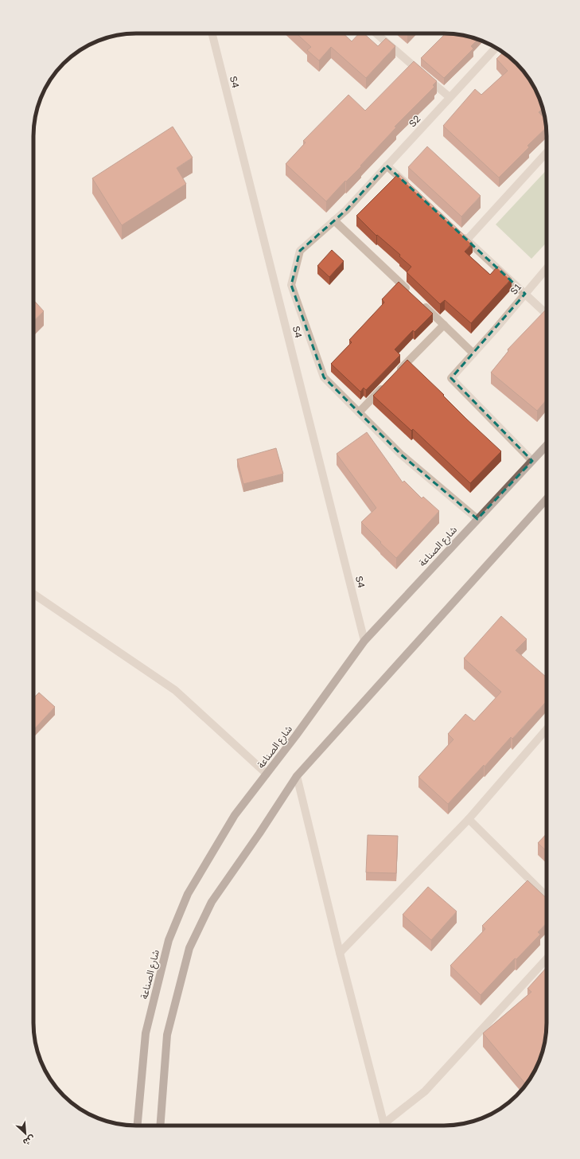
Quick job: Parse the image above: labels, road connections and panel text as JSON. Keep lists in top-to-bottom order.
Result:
{
  "streets": {
    "main road": ["شارع الصناعة"],
    "street": ["S4", "S2", "S1"]
  },
  "crossings": [
    ["S4", "شارع الصناعة"],
    ["S2", "شارع الصناعة"],
    ["S1", "شارع الصناعة"]
  ],
  "north": "bottom right"
}
